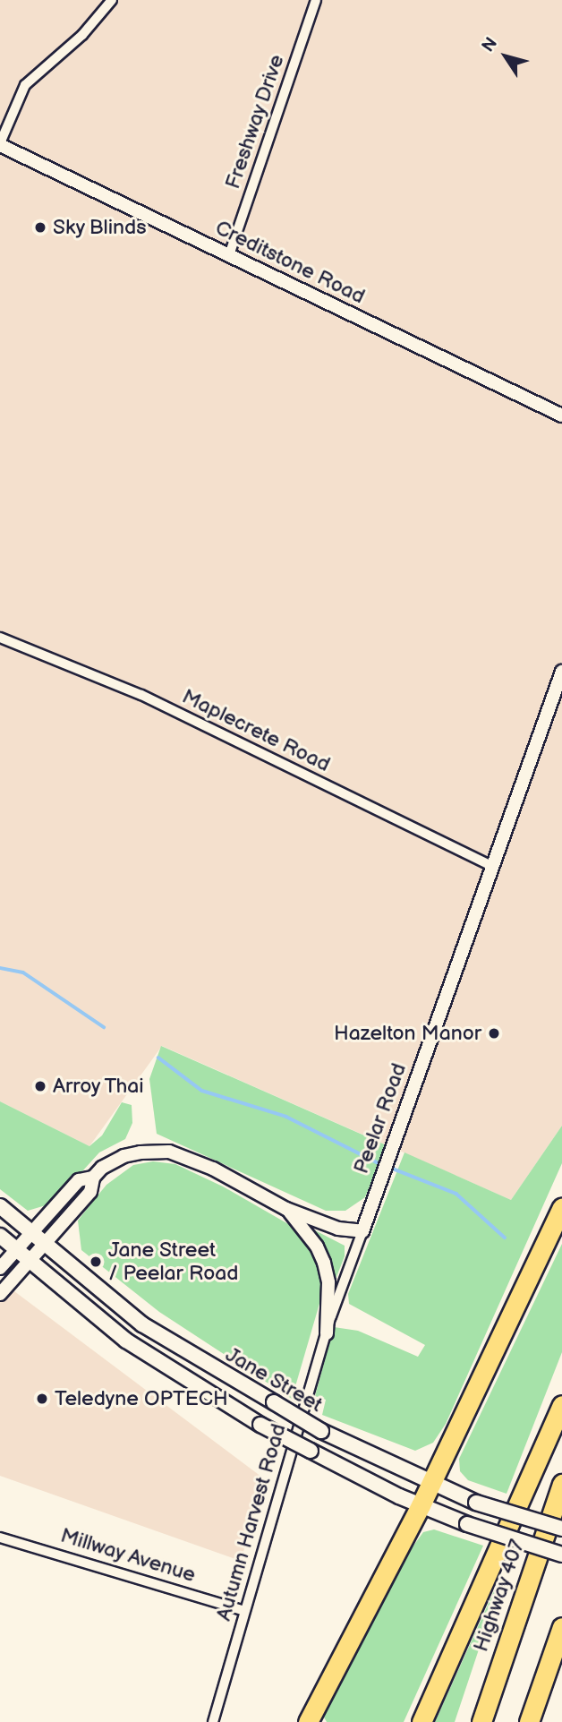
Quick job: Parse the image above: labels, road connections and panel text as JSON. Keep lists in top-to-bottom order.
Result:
{
  "streets": {
    "highway": ["Highway 407"],
    "main road": ["Jane Street"],
    "street": [
      "Freshway Drive",
      "Creditstone Road",
      "Maplecrete Road",
      "Peelar Road",
      "Autumn Harvest Road",
      "Millway Avenue"
    ]
  },
  "crossings": [
    ["Freshway Drive", "Creditstone Road"],
    ["Maplecrete Road", "Peelar Road"],
    ["Peelar Road", "Autumn Harvest Road"],
    ["Autumn Harvest Road", "Millway Avenue"]
  ],
  "places": [
    "Sky Blinds",
    "Hazelton Manor",
    "Arroy Thai",
    "Jane Street / Peelar Road",
    "Teledyne OPTECH"
  ],
  "north": "top left"
}
